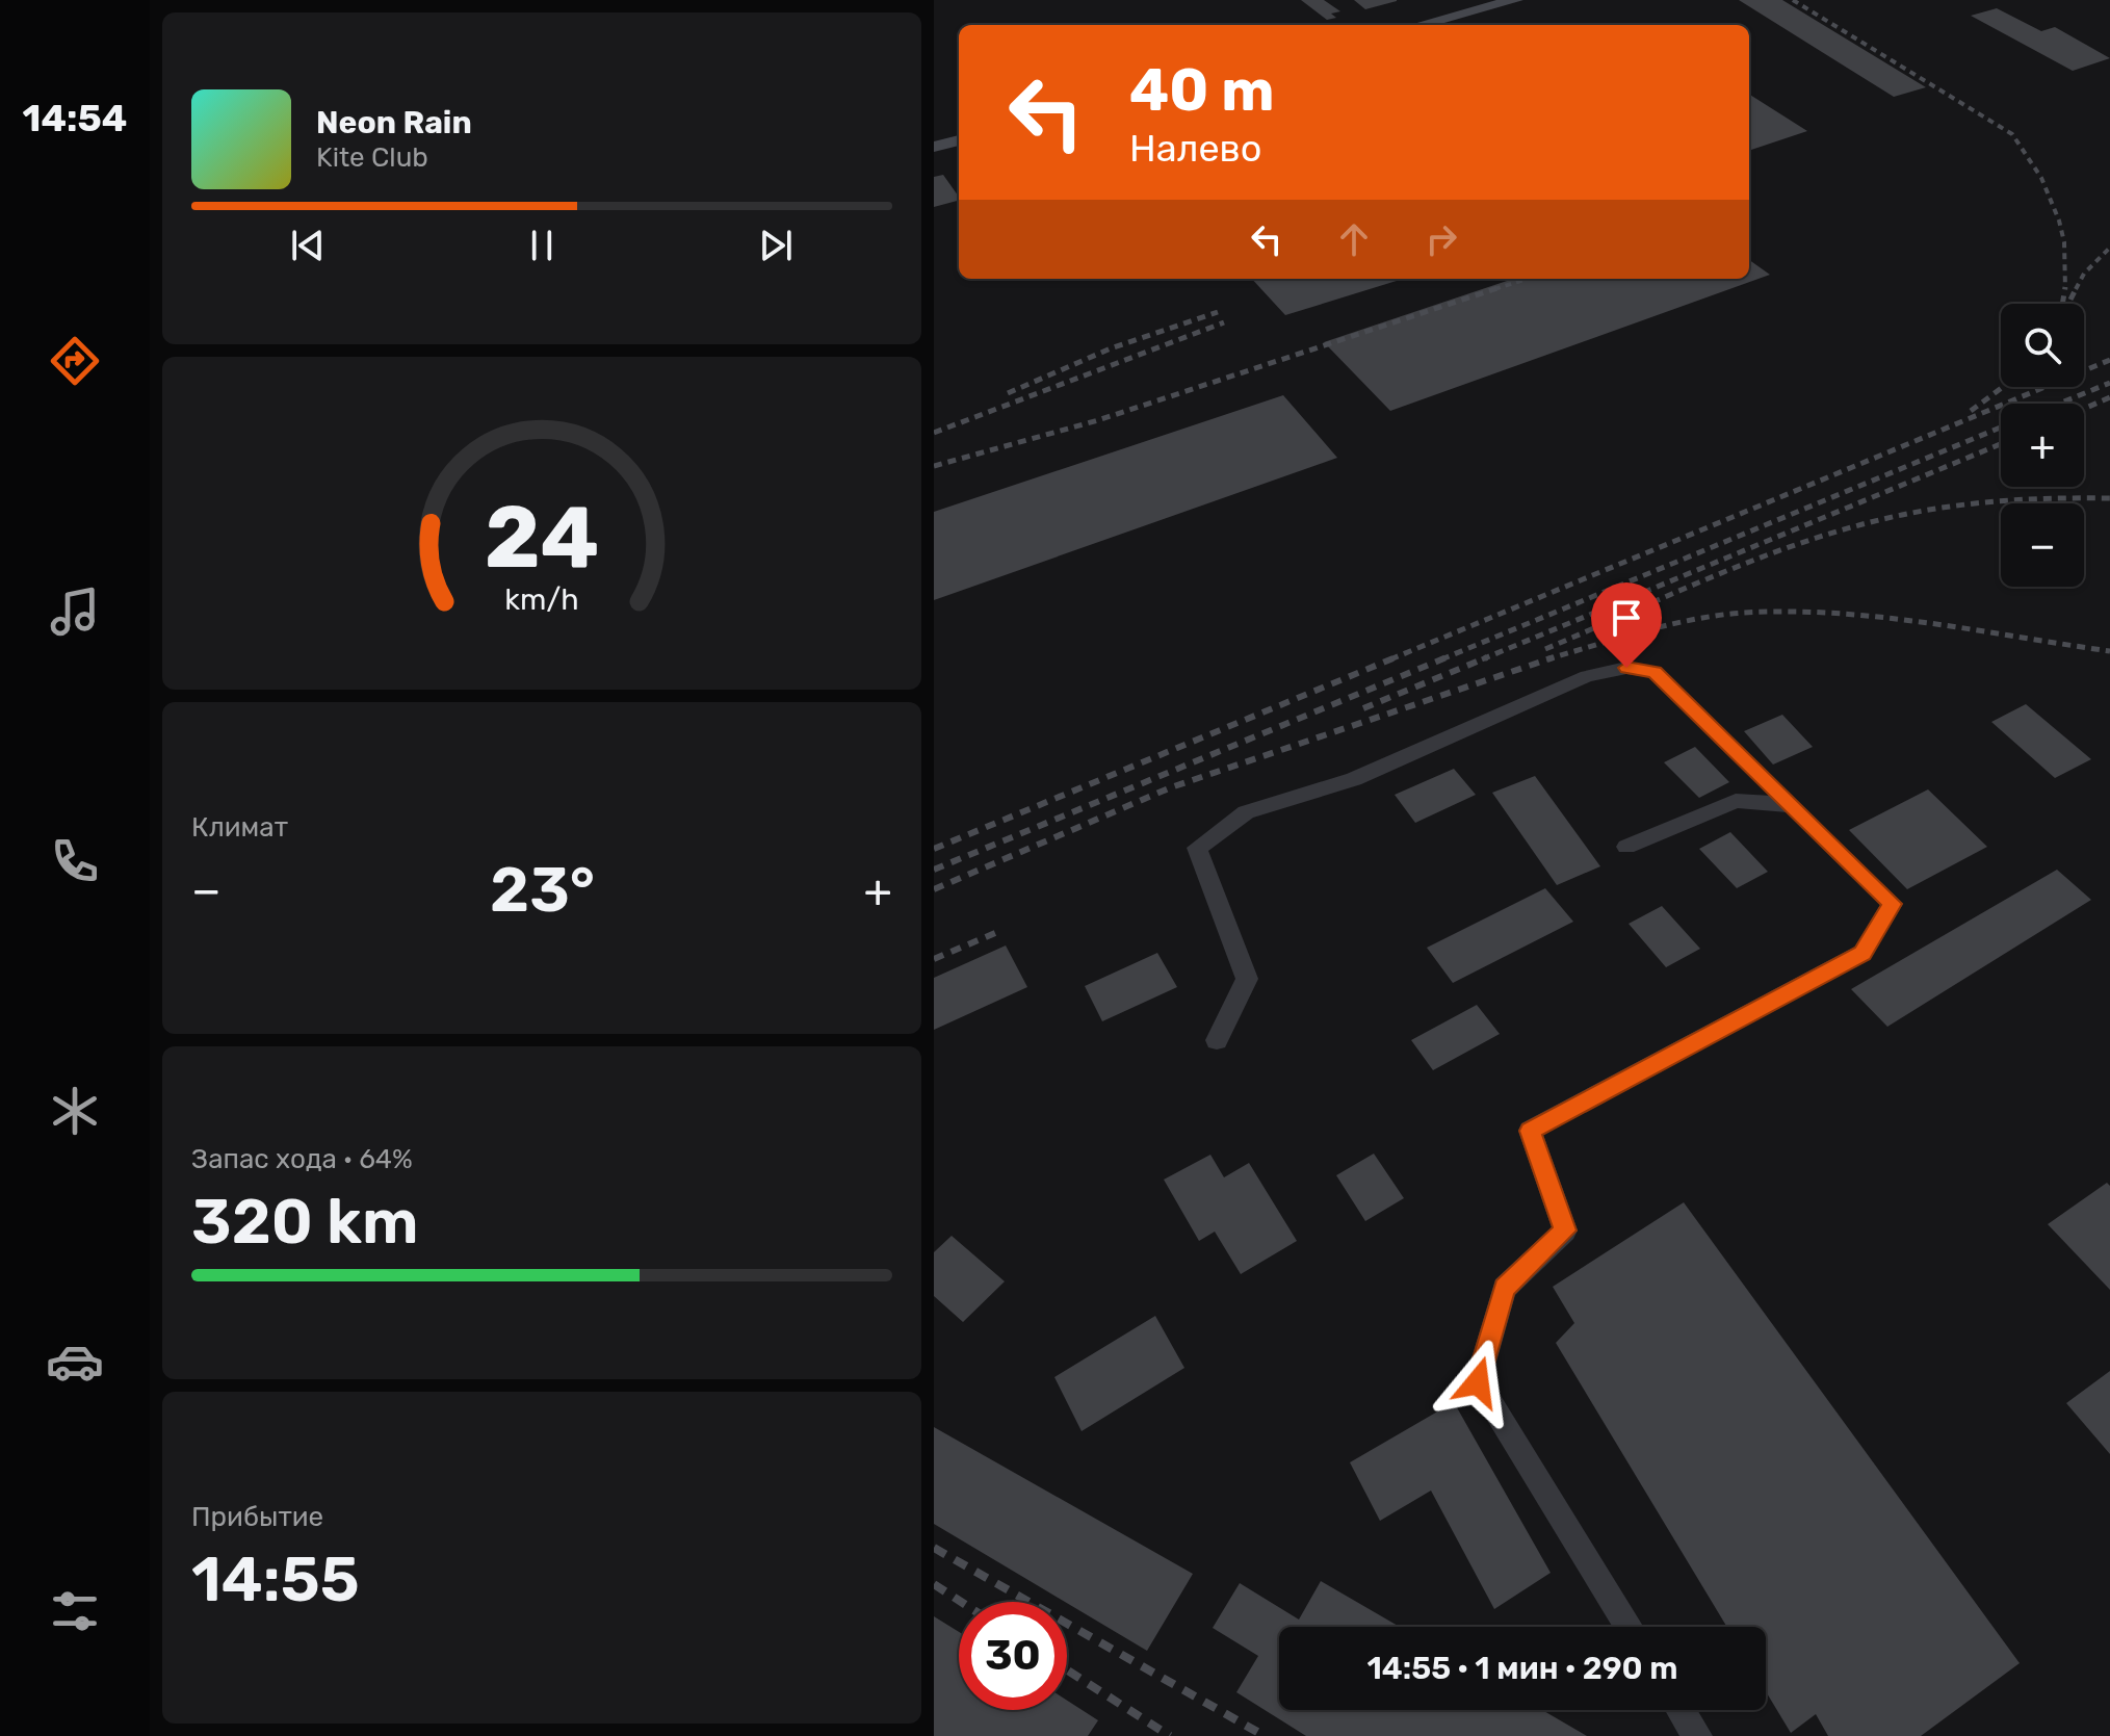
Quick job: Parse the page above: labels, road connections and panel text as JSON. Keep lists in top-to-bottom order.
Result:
{
  "page": {
    "tabs": "14:54",
    "turn": ["40 m", "Налево"],
    "song": ["Neon Rain", "Kite Club"],
    "map_buttons": ["+", "−"],
    "tile": [
      "Климат",
      ["Запас хода · 64%", "320 km"],
      ["Прибытие", "14:55"]
    ],
    "heat": ["−", "23°", "+"],
    "limit": "30",
    "trip": "14:55 · 1 мин · 290 m",
    "gauge": ["24", "km/h"]
  }
}
